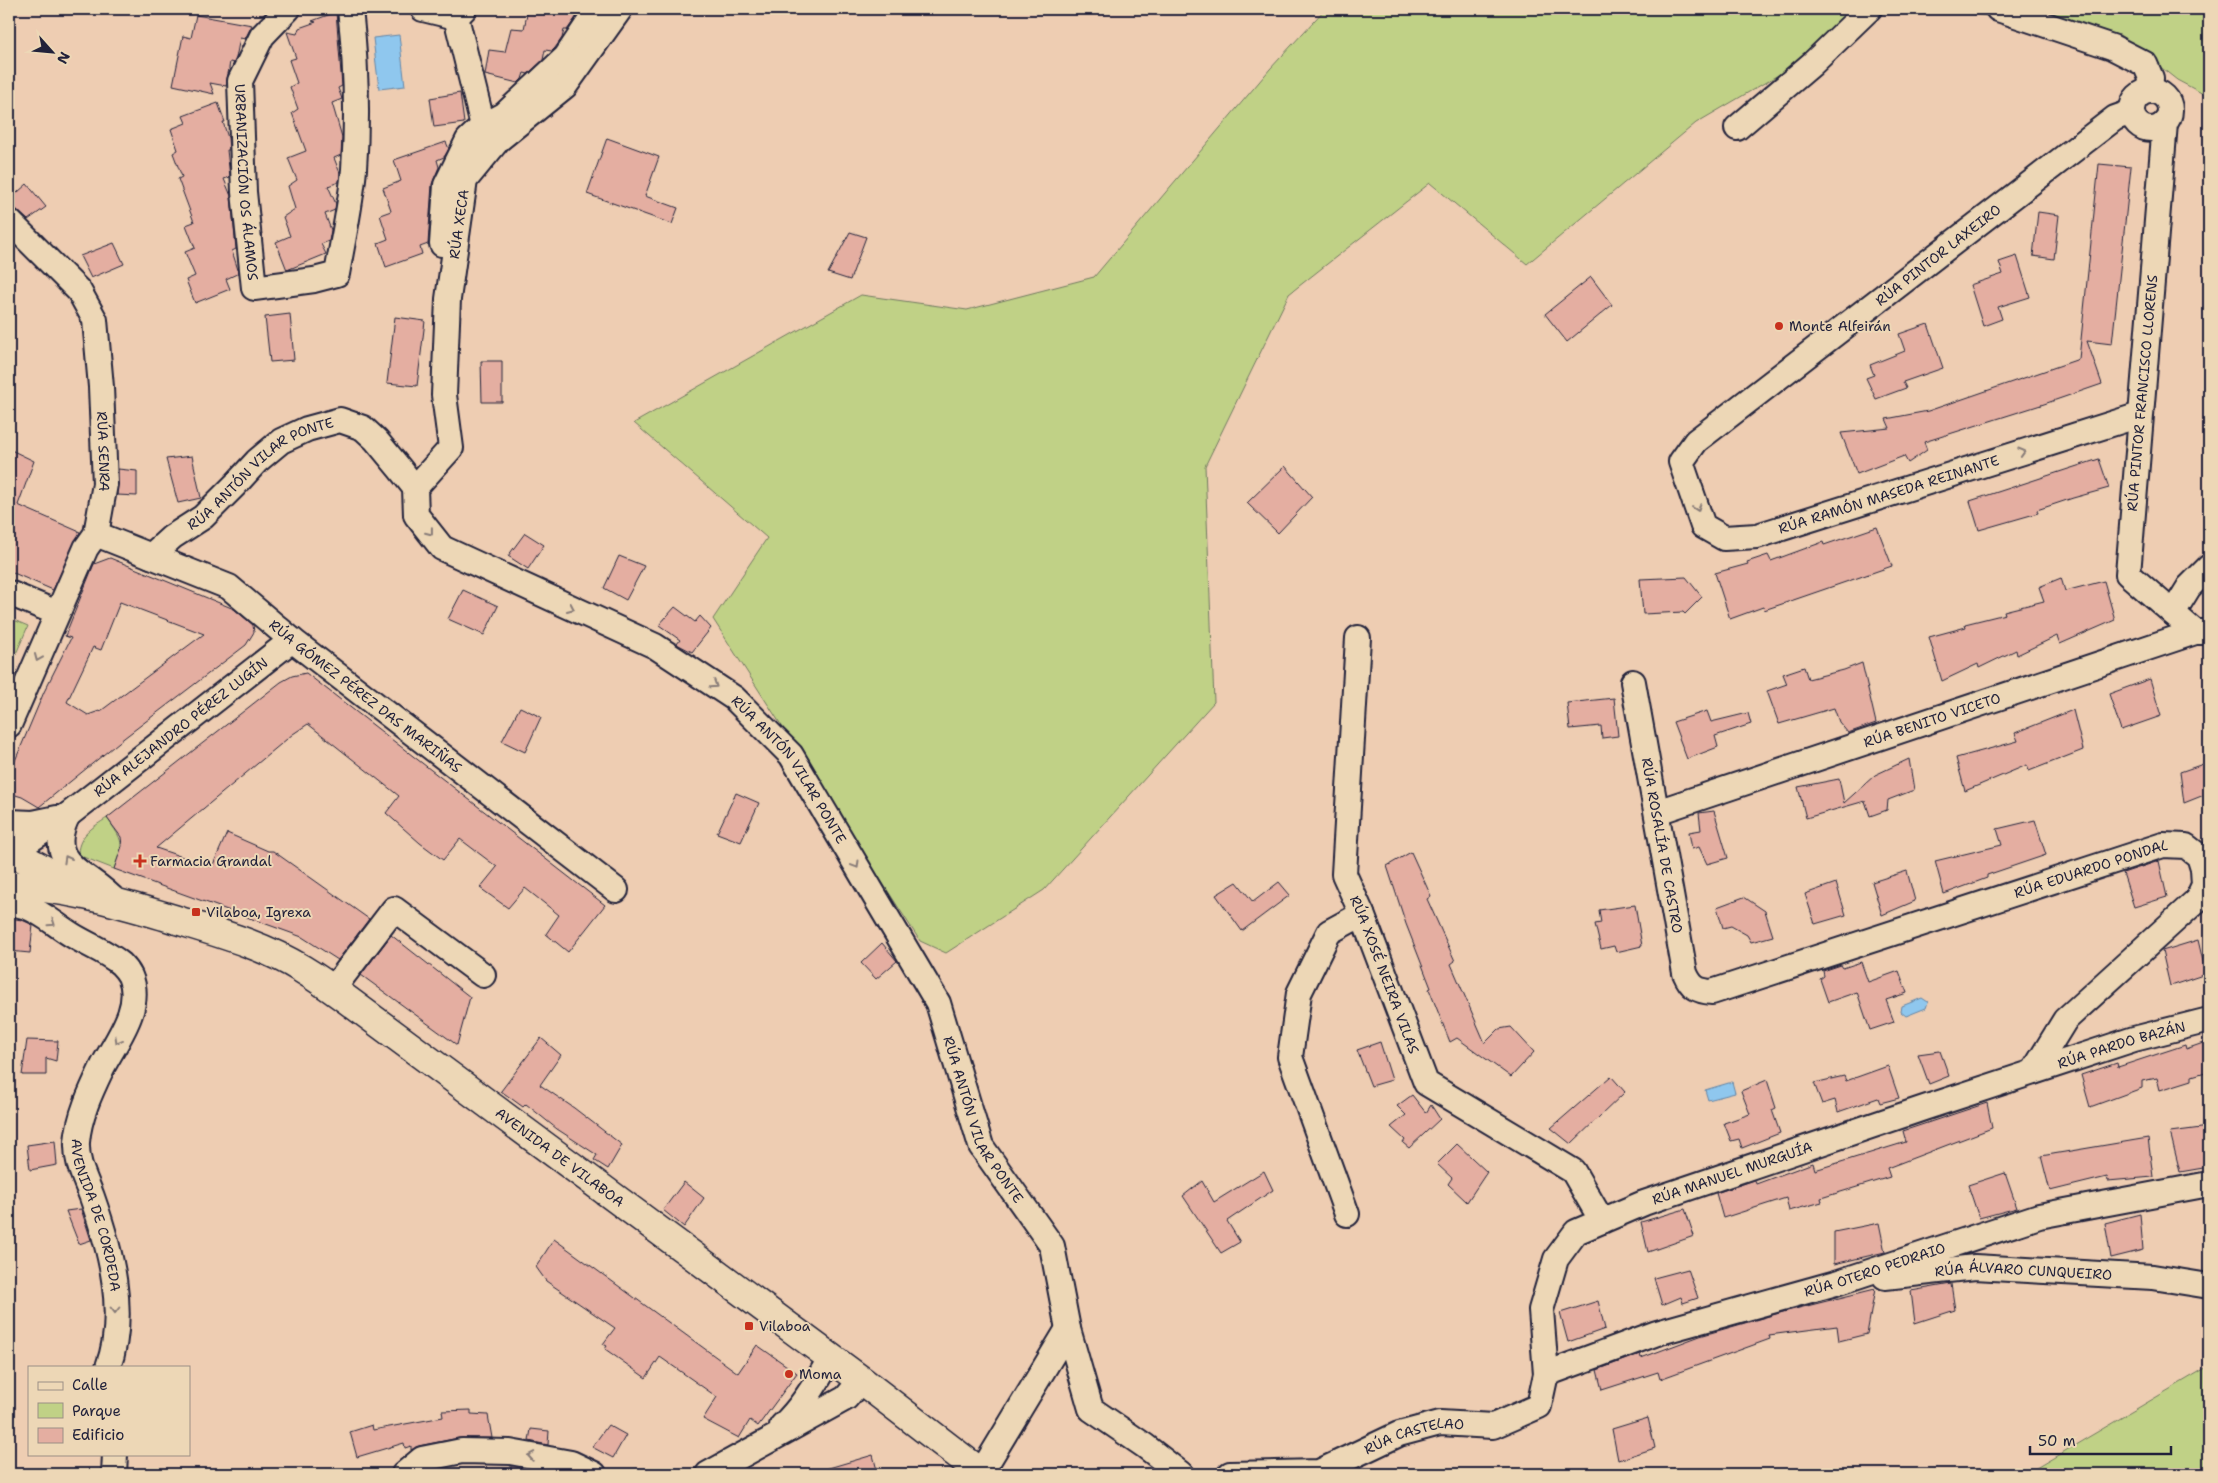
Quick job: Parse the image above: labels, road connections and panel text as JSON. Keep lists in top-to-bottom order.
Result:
{
  "streets": {
    "highway": ["AVENIDA DE VILABOA"],
    "street": [
      "URBANIZACIÓN OS ÁLAMOS",
      "RÚA XECA",
      "RÚA PINTOR LAXEIRO",
      "RÚA PINTOR FRANCISCO LLORENS",
      "RÚA SENRA",
      "RÚA ANTÓN VILAR PONTE",
      "RÚA RAMÓN MASEDA REINANTE",
      "RÚA GÓMEZ PÉREZ DAS MARIÑAS",
      "RÚA BENITO VICETO",
      "RÚA ALEJANDRO PÉREZ LUGÍN",
      "RÚA ROSALÍA DE CASTRO",
      "RÚA EDUARDO PONDAL",
      "RÚA XOSÉ NEIRA VILAS",
      "RÚA PARDO BAZÁN",
      "RÚA MANUEL MURGUÍA",
      "AVENIDA DE CORDEDA",
      "RÚA OTERO PEDRAIO",
      "RÚA ÁLVARO CUNQUEIRO",
      "RÚA CASTELAO"
    ]
  },
  "crossings": [
    ["RÚA XECA", "RÚA ANTÓN VILAR PONTE"],
    ["RÚA PINTOR LAXEIRO", "RÚA PINTOR FRANCISCO LLORENS"],
    ["RÚA PINTOR LAXEIRO", "RÚA RAMÓN MASEDA REINANTE"],
    ["RÚA PINTOR FRANCISCO LLORENS", "RÚA RAMÓN MASEDA REINANTE"],
    ["RÚA PINTOR FRANCISCO LLORENS", "RÚA BENITO VICETO"],
    ["RÚA SENRA", "RÚA GÓMEZ PÉREZ DAS MARIÑAS"],
    ["RÚA ANTÓN VILAR PONTE", "RÚA GÓMEZ PÉREZ DAS MARIÑAS"],
    ["RÚA GÓMEZ PÉREZ DAS MARIÑAS", "RÚA ALEJANDRO PÉREZ LUGÍN"],
    ["RÚA BENITO VICETO", "RÚA ROSALÍA DE CASTRO"],
    ["RÚA ALEJANDRO PÉREZ LUGÍN", "AVENIDA DE VILABOA"],
    ["RÚA ROSALÍA DE CASTRO", "RÚA EDUARDO PONDAL"],
    ["RÚA EDUARDO PONDAL", "RÚA PARDO BAZÁN"],
    ["RÚA EDUARDO PONDAL", "RÚA MANUEL MURGUÍA"],
    ["RÚA XOSÉ NEIRA VILAS", "RÚA MANUEL MURGUÍA"],
    ["RÚA PARDO BAZÁN", "RÚA MANUEL MURGUÍA"],
    ["RÚA MANUEL MURGUÍA", "RÚA OTERO PEDRAIO"],
    ["RÚA MANUEL MURGUÍA", "RÚA CASTELAO"],
    ["RÚA OTERO PEDRAIO", "RÚA ÁLVARO CUNQUEIRO"],
    ["RÚA OTERO PEDRAIO", "RÚA CASTELAO"]
  ],
  "one_way": ["RÚA ANTÓN VILAR PONTE", "RÚA RAMÓN MASEDA REINANTE", "AVENIDA DE CORDEDA"],
  "places": {
    "other": ["Monte Alfeirán", "Moma"],
    "health": ["Farmacia Grandal"],
    "transit": ["Vilaboa, Igrexa", "Vilaboa"]
  },
  "legend": ["Calle", "Parque", "Edificio"],
  "scale_bar": "50 m",
  "north": "bottom right"
}
